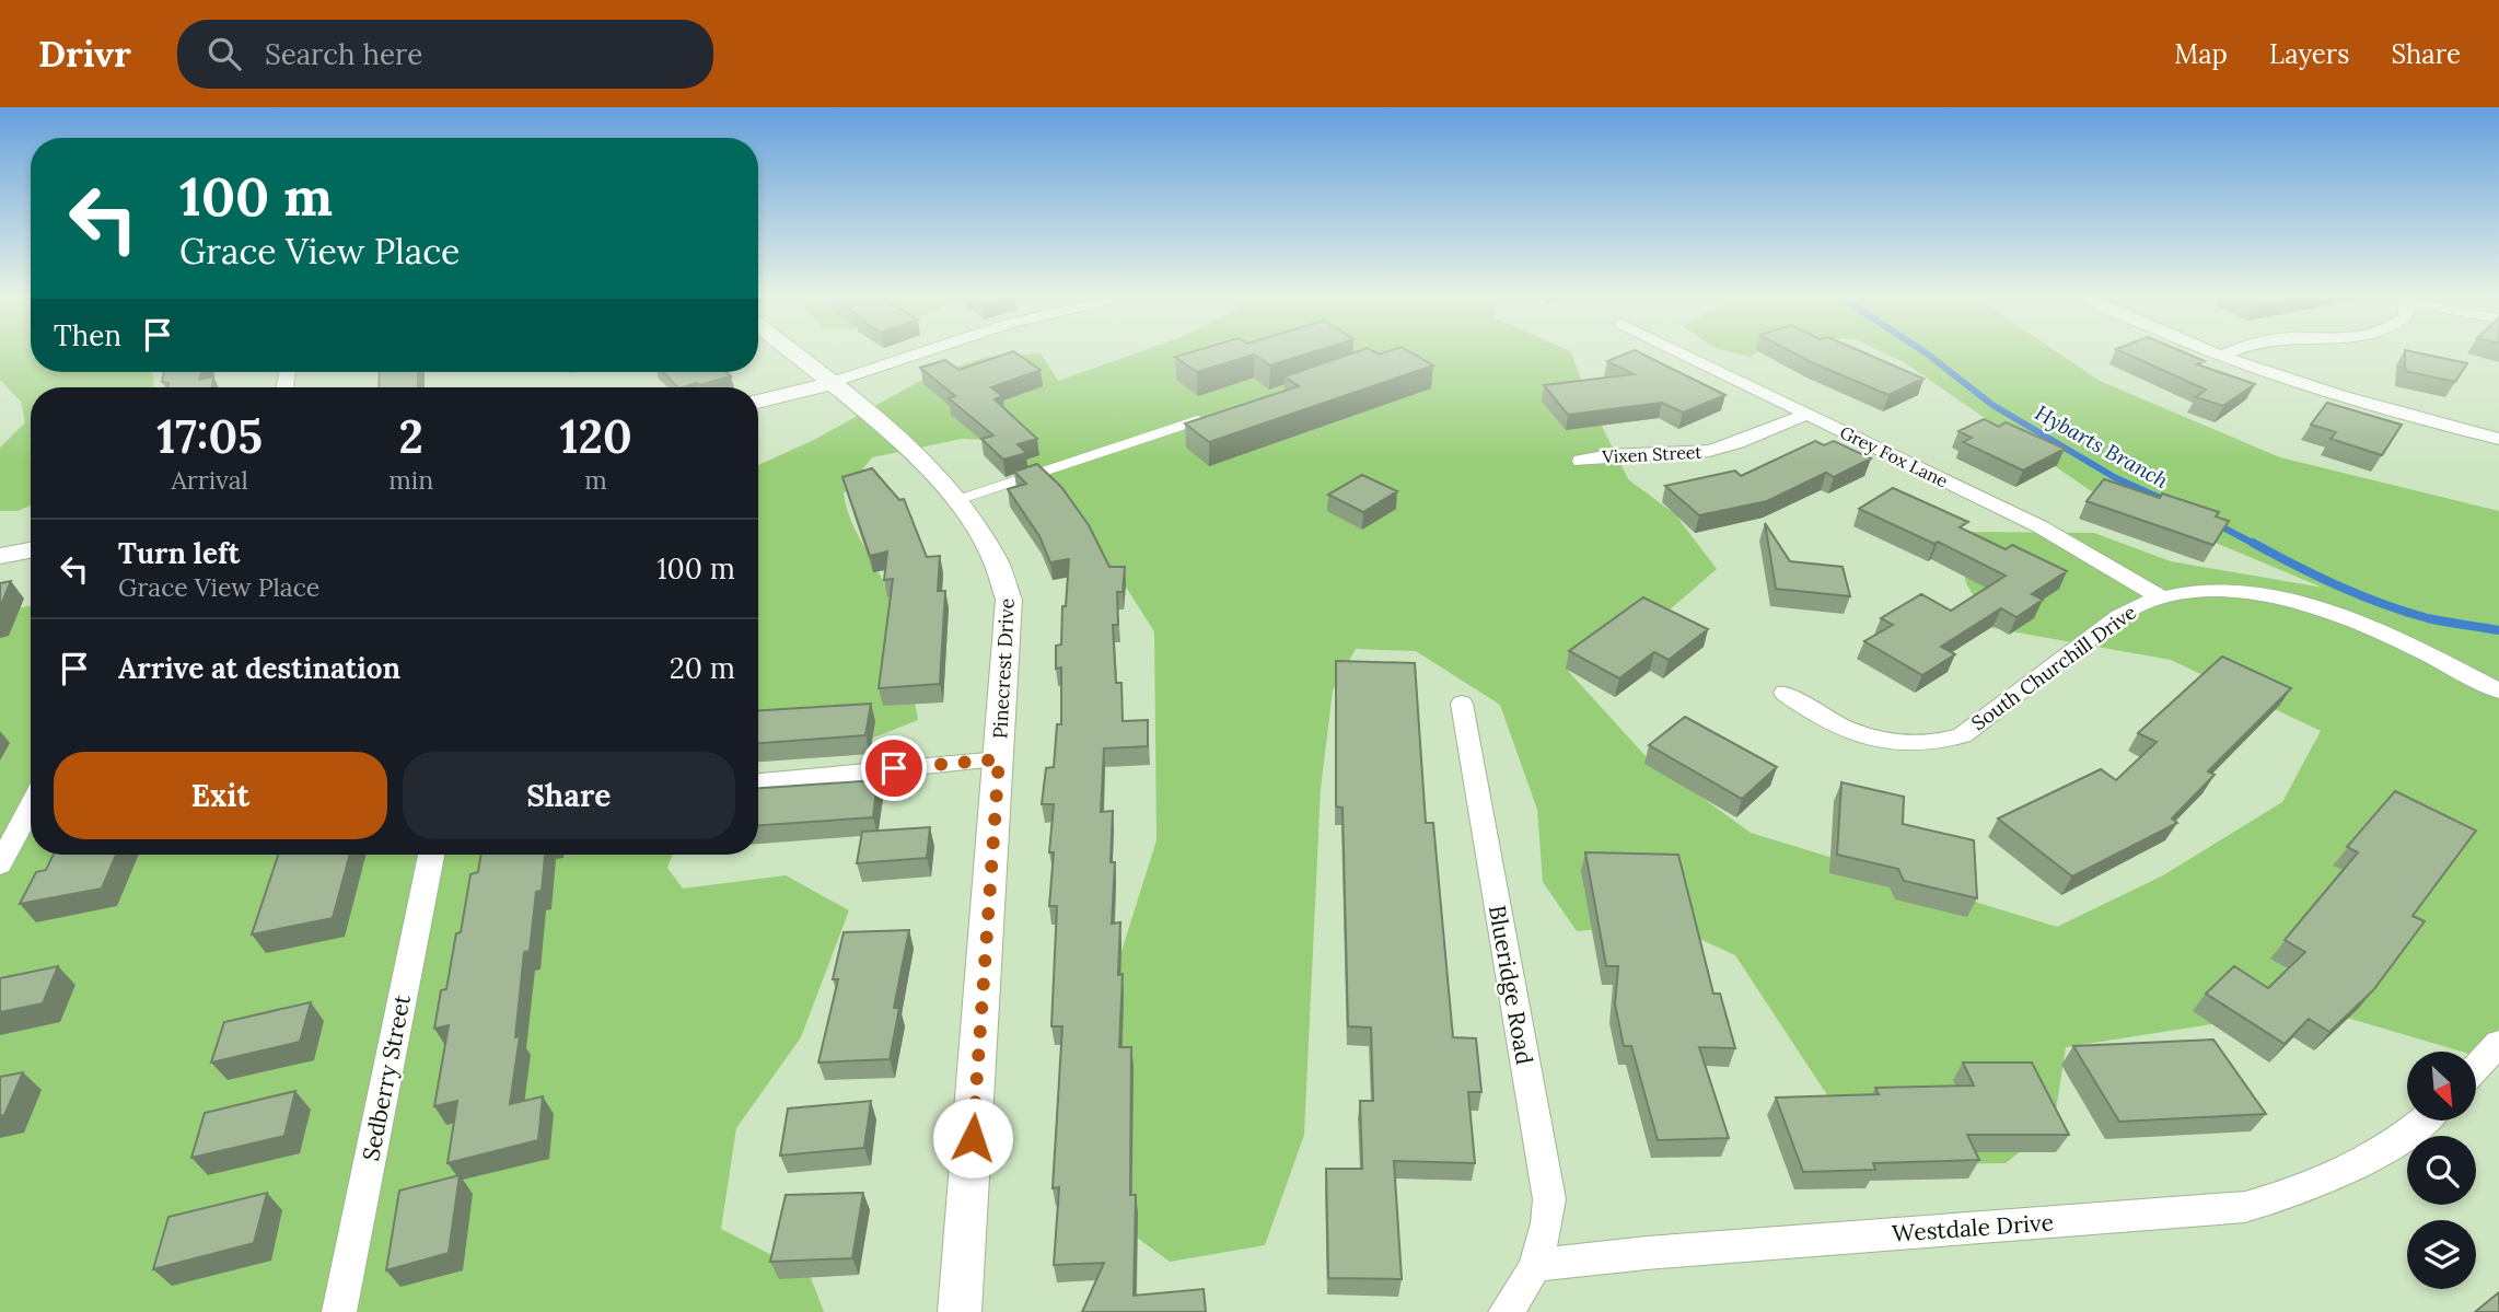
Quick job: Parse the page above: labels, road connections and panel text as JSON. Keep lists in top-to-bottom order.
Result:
{
  "streets": {
    "street": [
      "Vixen Street",
      "Grey Fox Lane",
      "South Churchill Drive",
      "Pinecrest Drive",
      "Blueridge Road",
      "Sedberry Street",
      "Westdale Drive"
    ]
  },
  "crossings": [
    ["Vixen Street", "Grey Fox Lane"],
    ["Grey Fox Lane", "South Churchill Drive"],
    ["Blueridge Road", "Westdale Drive"]
  ],
  "water": ["Hybarts Branch"],
  "north": "bottom right",
  "page": {
    "header": "Drivr",
    "search": "Search here",
    "nav": ["Map", "Layers", "Share"],
    "turn": ["100 m", "Grace View Place"],
    "then": "Then",
    "eta": [
      "17:05",
      "Arrival",
      "2",
      "min",
      "120",
      "m"
    ],
    "list": [
      {
        "name": "Turn left",
        "note": "Grace View Place",
        "value": "100 m"
      },
      {
        "name": "Arrive at destination",
        "value": "20 m"
      }
    ],
    "buttons": ["Exit", "Share"]
  }
}
